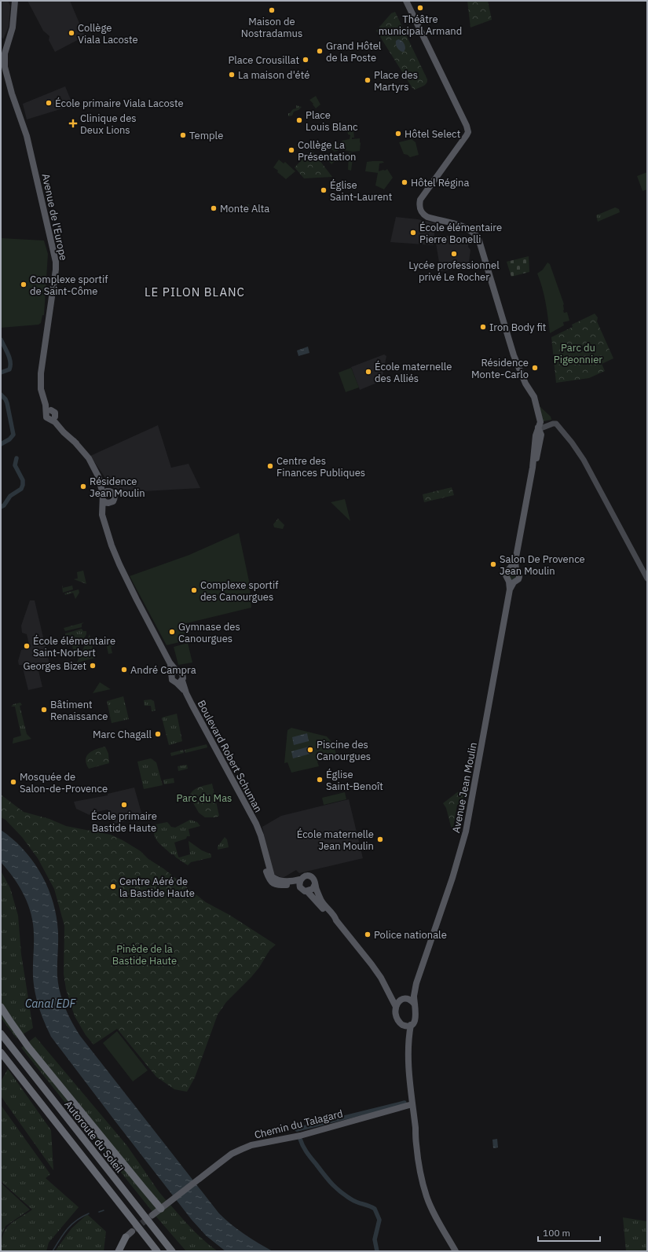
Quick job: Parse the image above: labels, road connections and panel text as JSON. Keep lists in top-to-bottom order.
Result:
{
  "streets": {
    "highway": ["Autoroute du Soleil"],
    "main road": [
      "Avenue de l'Europe",
      "Boulevard Robert Schuman",
      "Avenue Jean Moulin",
      "Chemin du Talagard"
    ]
  },
  "districts": ["LE PILON BLANC"],
  "water": ["Canal EDF"],
  "parks": ["Parc du Pigeonnier", "Parc du Mas", "Pinède de la Bastide Haute"],
  "places": {
    "other": [
      "Théâtre municipal Armand",
      "Maison de Nostradamus",
      "Collège Viala Lacoste",
      "Grand Hôtel de la Poste",
      "Place Crousillat",
      "La maison d'été",
      "Place des Martyrs",
      "École primaire Viala Lacoste",
      "Place Louis Blanc",
      "Hôtel Select",
      "Temple",
      "Collège La Présentation",
      "Hôtel Régina",
      "Église Saint-Laurent",
      "Monte Alta",
      "École élémentaire Pierre Bonelli",
      "Lycée professionnel privé Le Rocher",
      "Complexe sportif de Saint-Côme",
      "Iron Body fit",
      "Résidence Monte-Carlo",
      "École maternelle des Alliés",
      "Centre des Finances Publiques",
      "Résidence Jean Moulin",
      "Salon De Provence Jean Moulin",
      "Complexe sportif des Canourgues",
      "Gymnase des Canourgues",
      "École élémentaire Saint-Norbert",
      "Georges Bizet",
      "André Campra",
      "Bâtiment Renaissance",
      "Marc Chagall",
      "Piscine des Canourgues",
      "Église Saint-Benoît",
      "Mosquée de Salon-de-Provence",
      "École primaire Bastide Haute",
      "École maternelle Jean Moulin",
      "Centre Aéré de la Bastide Haute",
      "Police nationale"
    ],
    "health": ["Clinique des Deux Lions"]
  },
  "scale_bar": "100 m"
}
